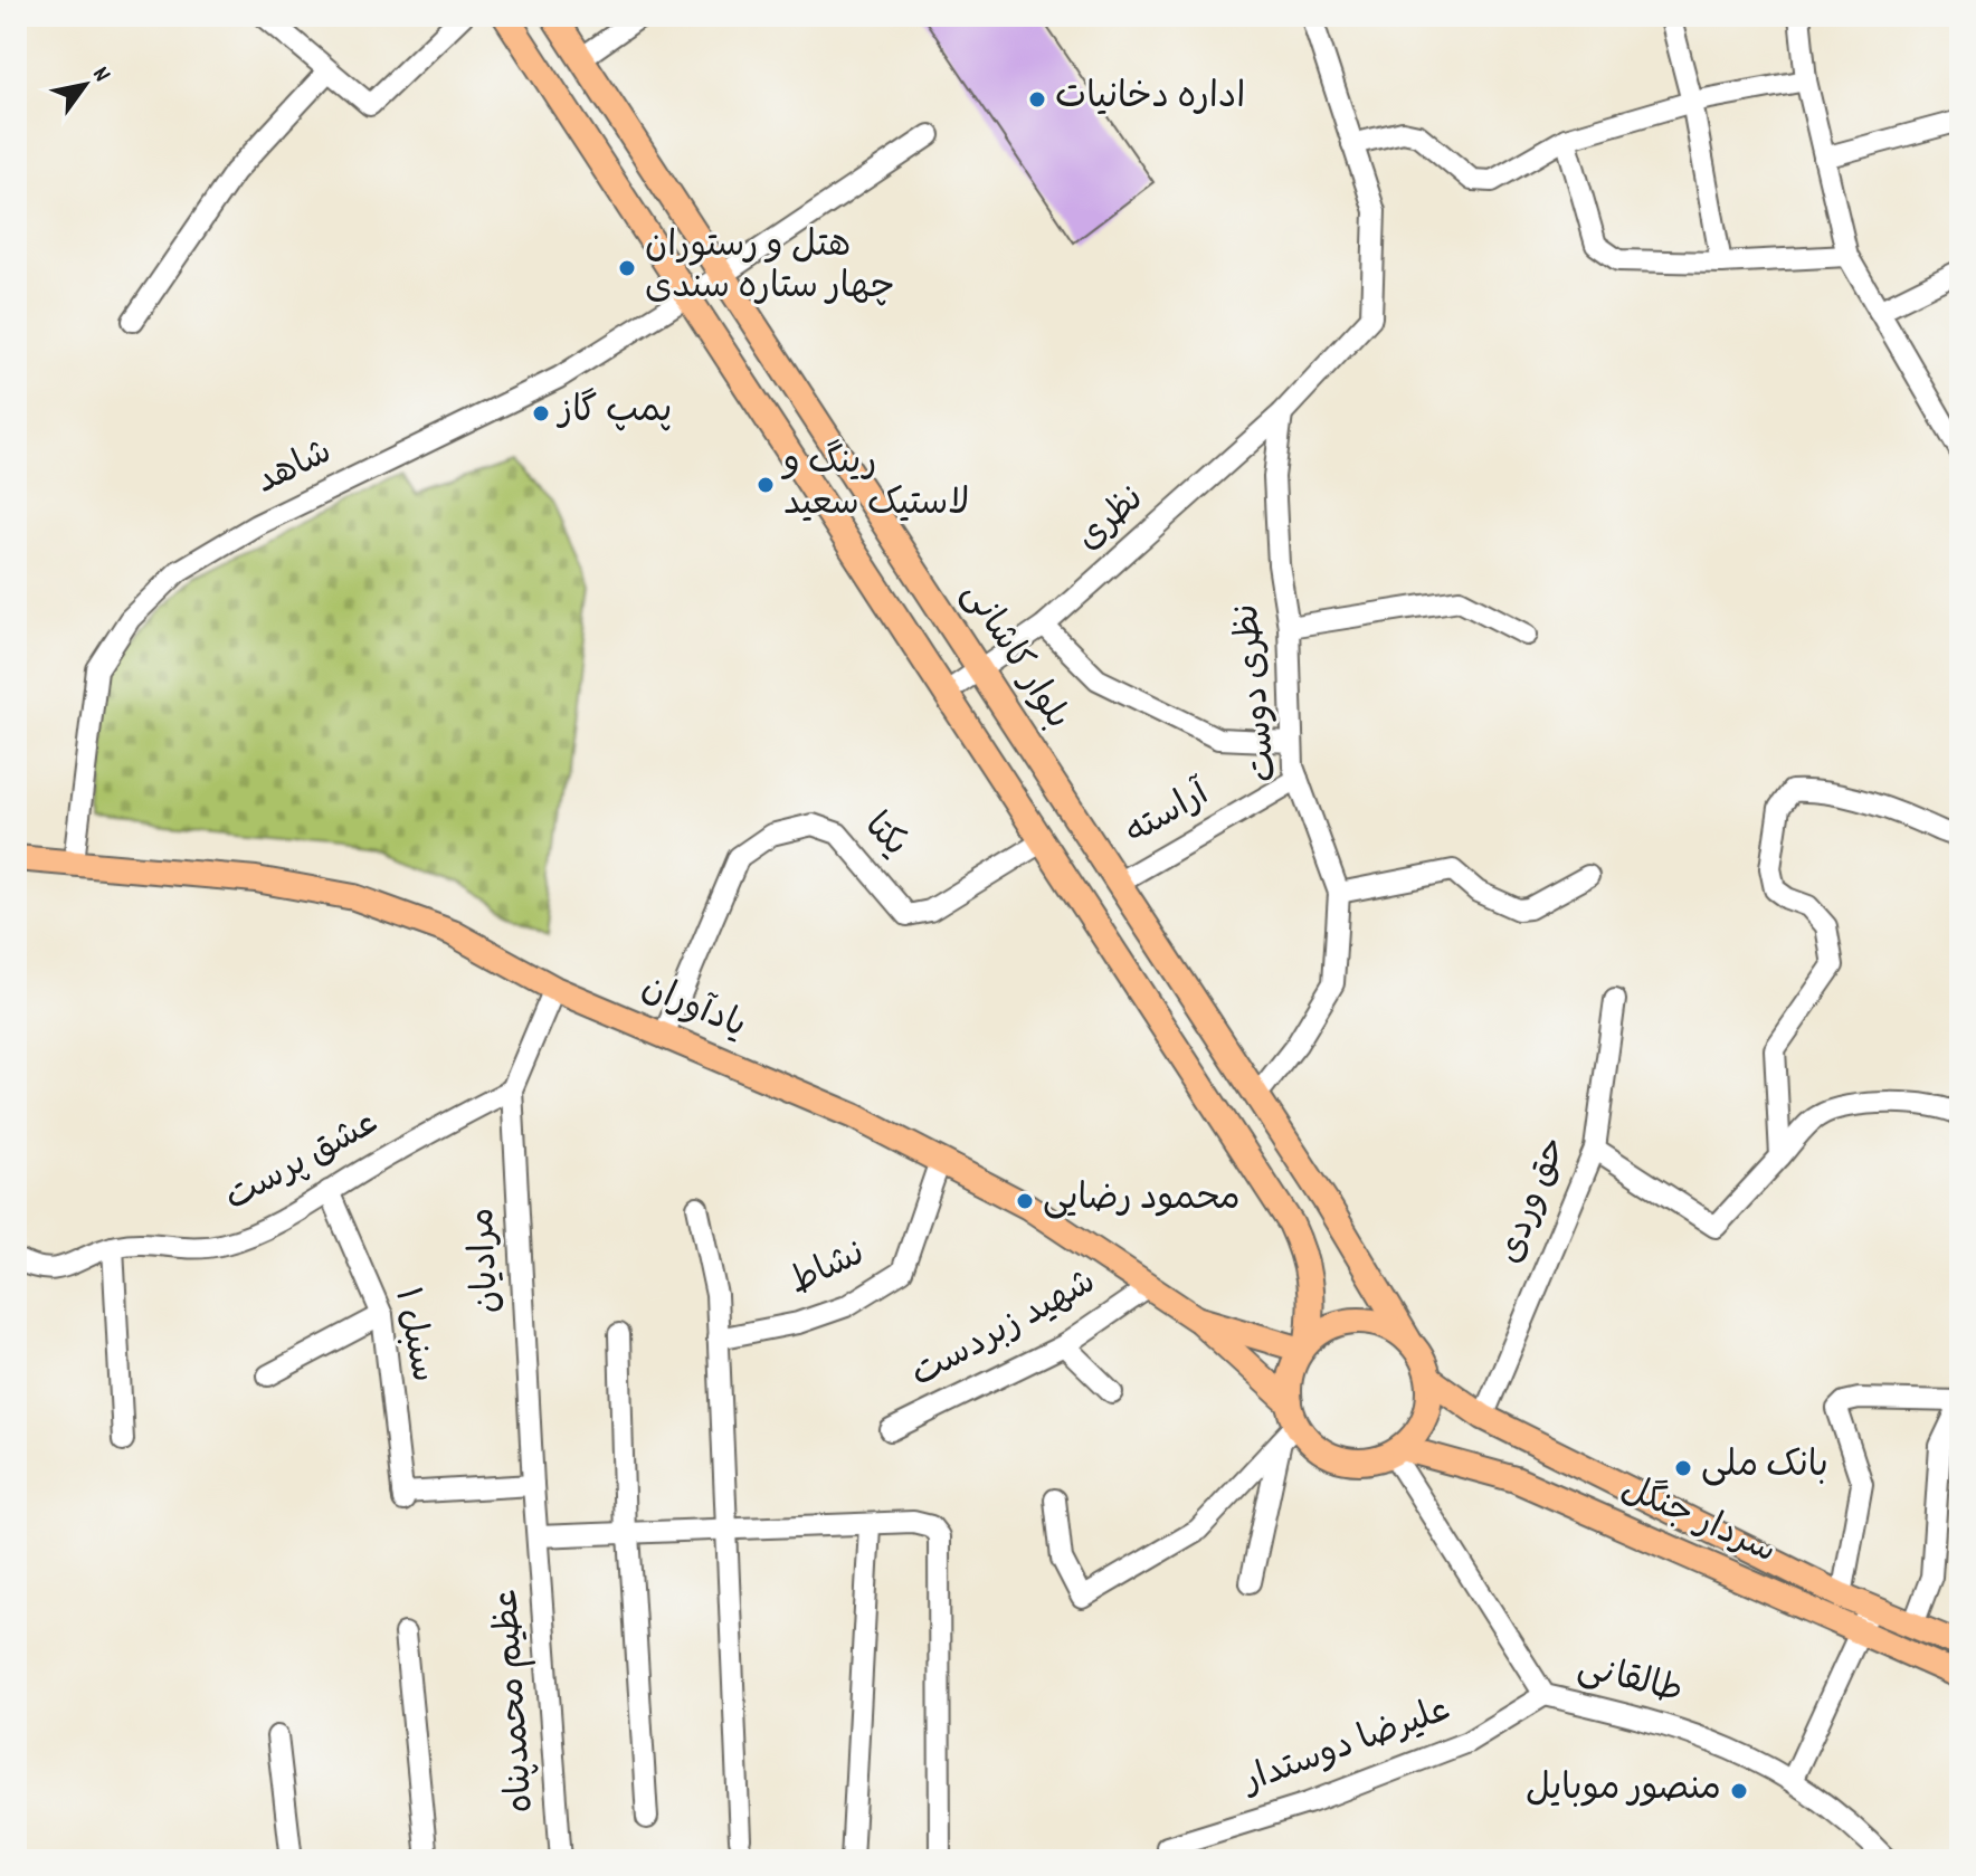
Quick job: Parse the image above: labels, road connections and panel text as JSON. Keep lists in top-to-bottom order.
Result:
{
  "streets": {
    "main road": ["بلوار کاشانی", "یادآوران", "سردار جنگل"],
    "street": [
      "شاهد",
      "نظری",
      "نظری دوست",
      "آراسته",
      "یکتا",
      "عشق پرست",
      "حق وردی",
      "مرادیان",
      "نشاط",
      "شهید زبردست",
      "سنبل ۱",
      "طالقانی",
      "عظیم محمدپناه",
      "علیرضا دوستدار"
    ]
  },
  "crossings": [
    ["شاهد", "بلوار کاشانی"],
    ["شاهد", "یادآوران"],
    ["نظری", "بلوار کاشانی"],
    ["نظری", "نظری دوست"],
    ["بلوار کاشانی", "نظری دوست"],
    ["بلوار کاشانی", "آراسته"],
    ["بلوار کاشانی", "یادآوران"],
    ["بلوار کاشانی", "سردار جنگل"],
    ["بلوار کاشانی", "طالقانی"],
    ["نظری دوست", "آراسته"],
    ["یکتا", "یادآوران"],
    ["یادآوران", "مرادیان"],
    ["یادآوران", "نشاط"],
    ["یادآوران", "شهید زبردست"],
    ["یادآوران", "سردار جنگل"],
    ["یادآوران", "طالقانی"],
    ["عشق پرست", "مرادیان"],
    ["عشق پرست", "سنبل ۱"],
    ["حق وردی", "سردار جنگل"],
    ["مرادیان", "سنبل ۱"],
    ["مرادیان", "عظیم محمدپناه"],
    ["سردار جنگل", "طالقانی"],
    ["طالقانی", "علیرضا دوستدار"]
  ],
  "places": [
    "اداره دخانیات",
    "هتل و رستوران چهار ستاره سندی",
    "پمپ گاز",
    "رینگ و لاستیک سعید",
    "محمود رضایی",
    "بانک ملی",
    "منصور موبایل"
  ],
  "north": "top right"
}
